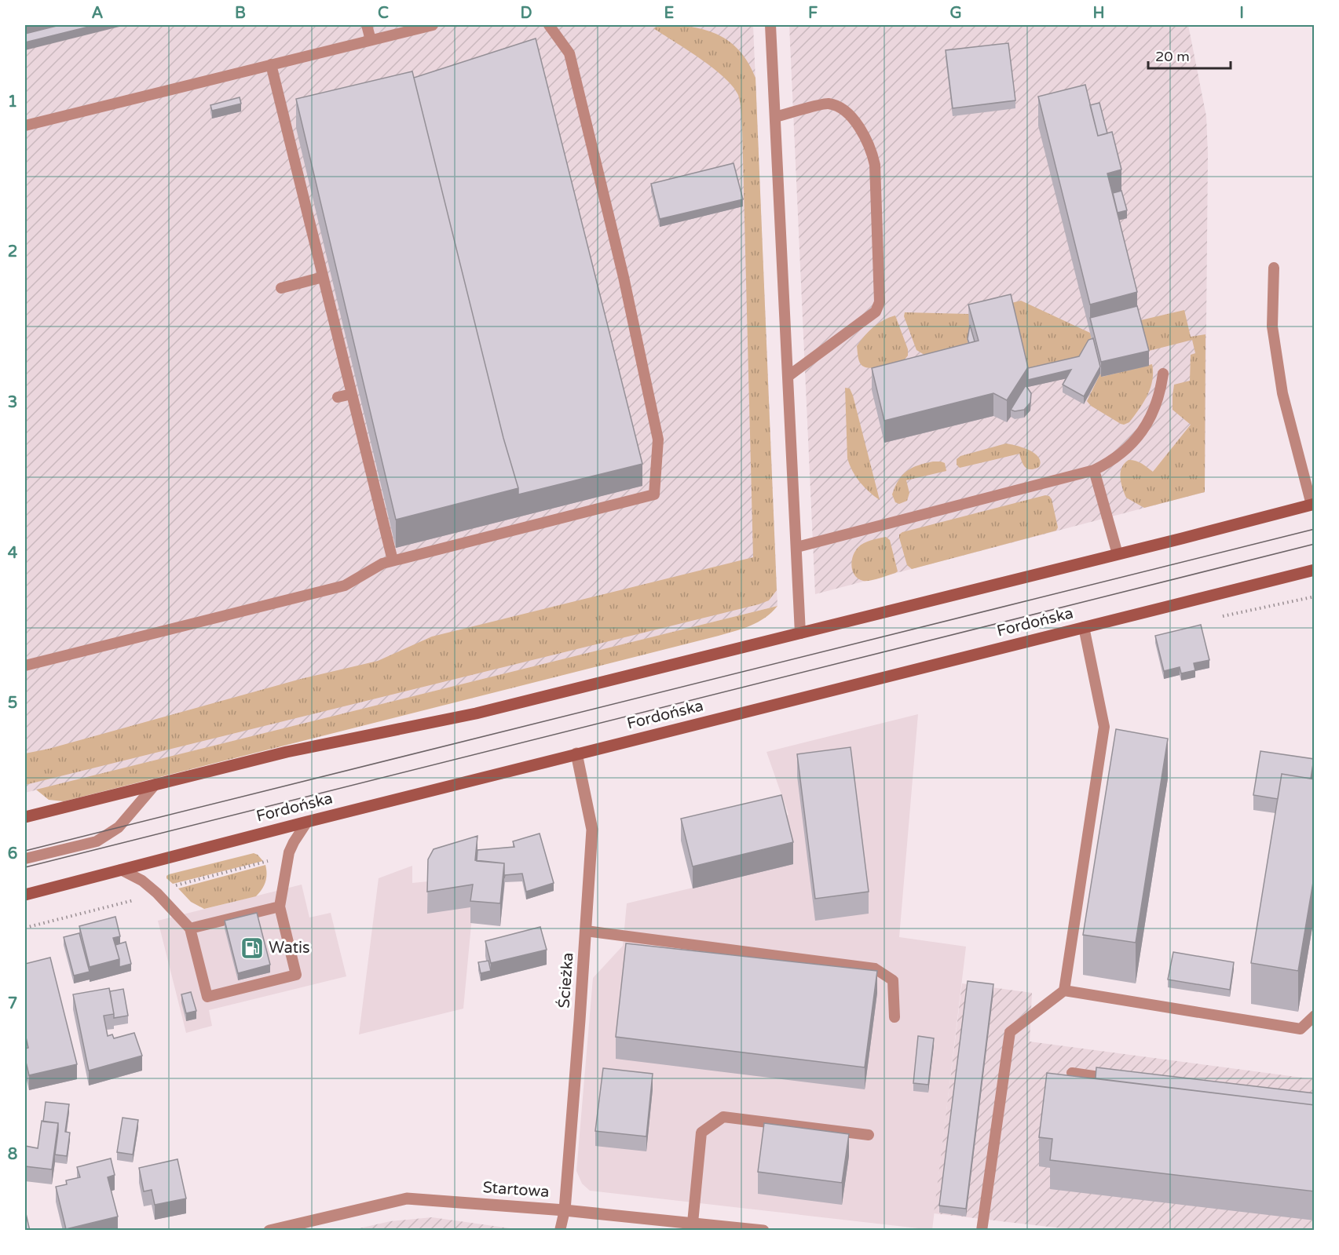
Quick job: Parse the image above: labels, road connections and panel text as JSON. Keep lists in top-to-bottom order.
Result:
{
  "streets": {
    "main road": ["Fordońska"],
    "street": ["Ścieżka", "Startowa"]
  },
  "crossings": [
    ["Fordońska", "Ścieżka"],
    ["Ścieżka", "Startowa"]
  ],
  "places": {
    "fuel station": ["Watis"]
  },
  "scale_bar": "20 m",
  "grid": {
    "columns": [
      "A",
      "B",
      "C",
      "D",
      "E",
      "F",
      "G",
      "H",
      "I"
    ],
    "rows": [
      "1",
      "2",
      "3",
      "4",
      "5",
      "6",
      "7",
      "8"
    ]
  }
}
